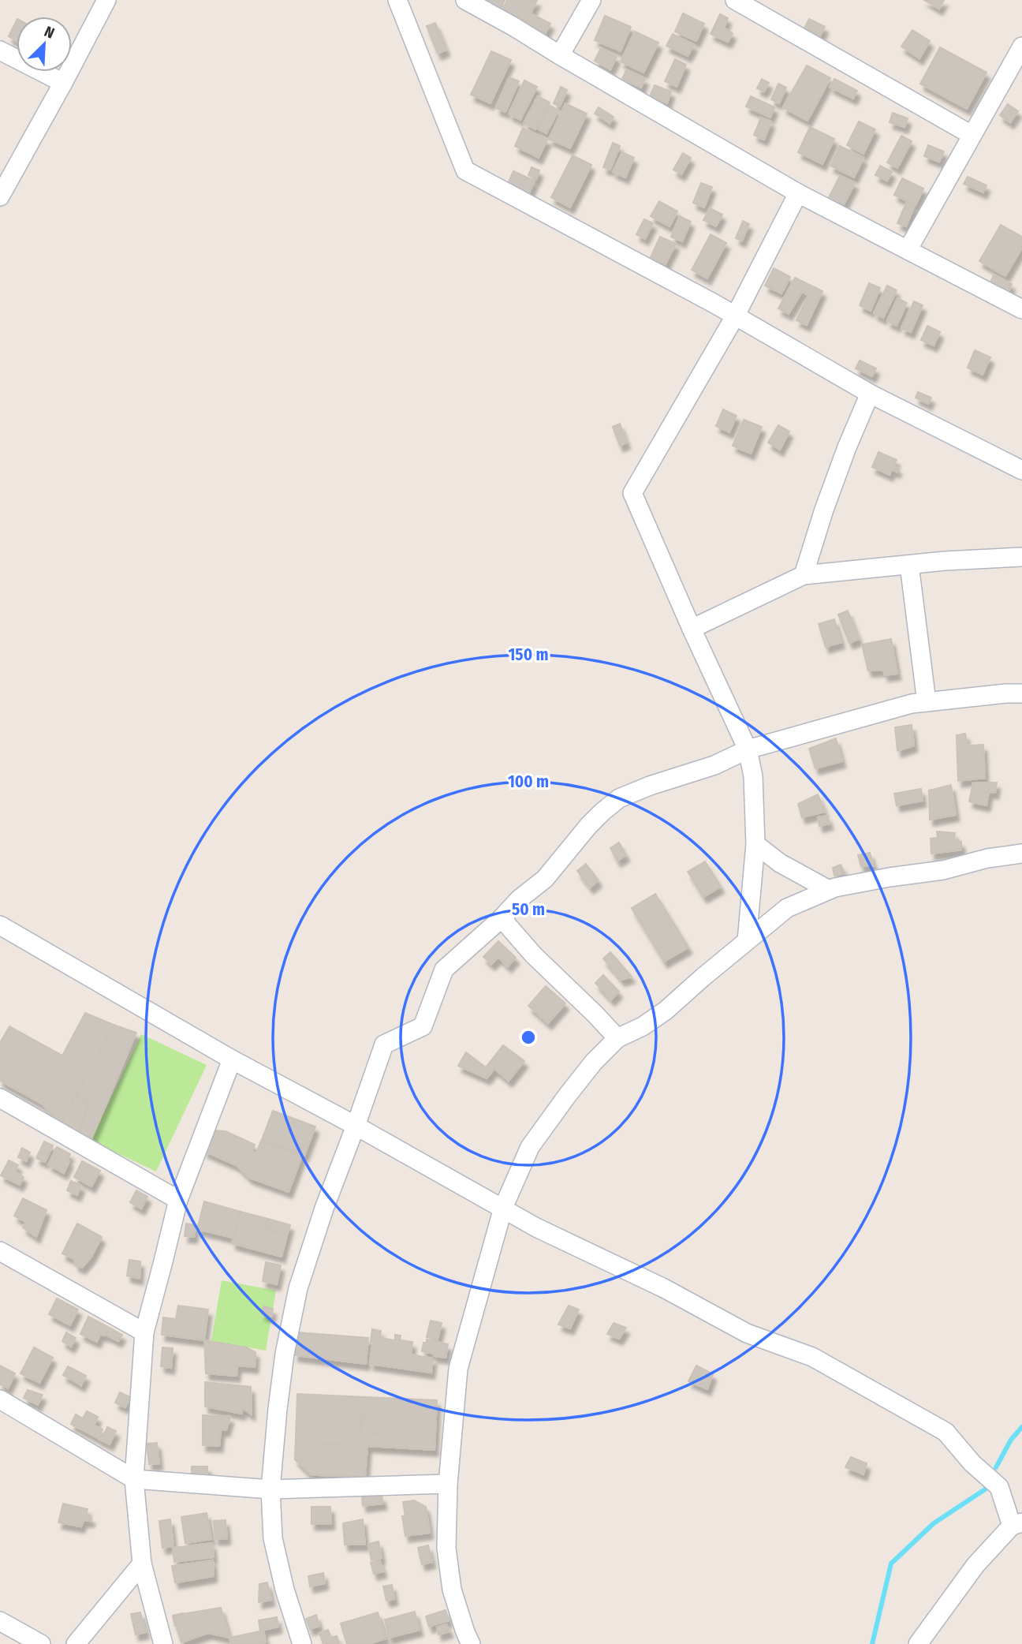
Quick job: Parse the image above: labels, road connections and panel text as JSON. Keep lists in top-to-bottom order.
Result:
{
  "north": "top right",
  "rings": ["150 m", "100 m", "50 m"]
}
